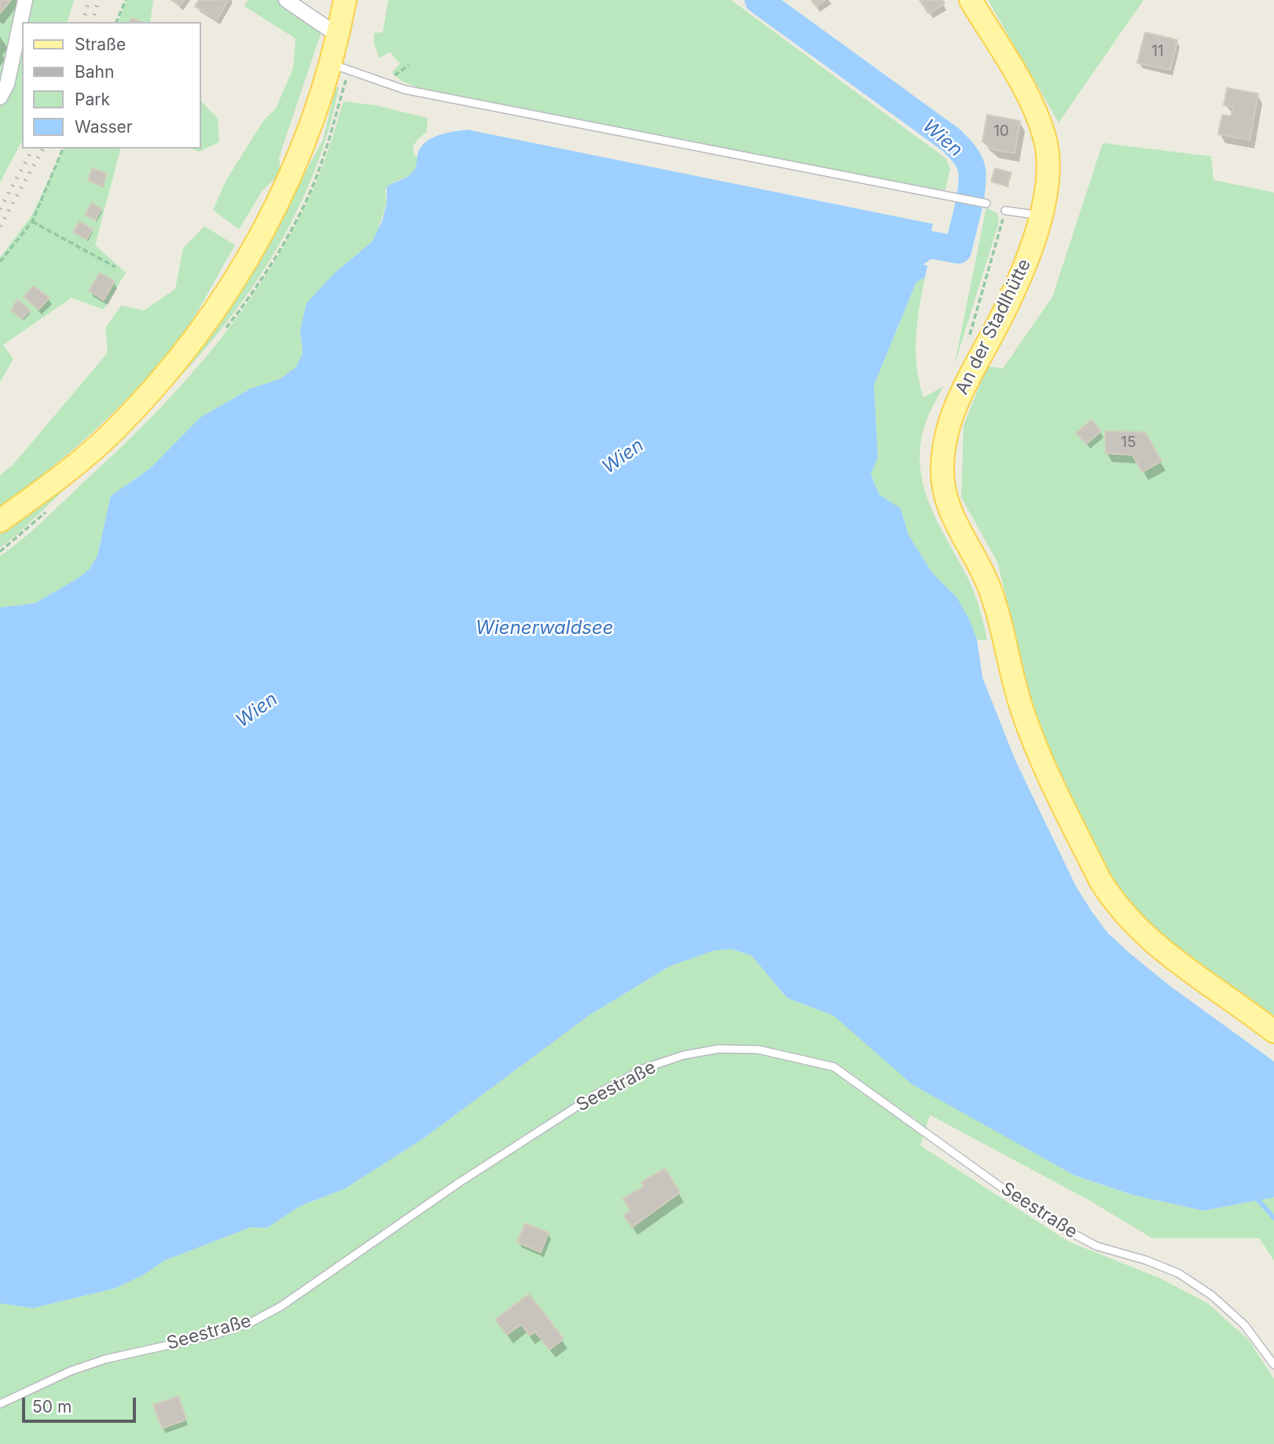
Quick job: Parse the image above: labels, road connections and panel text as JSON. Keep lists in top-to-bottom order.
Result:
{
  "streets": {
    "main road": ["An der Stadlhütte"],
    "lane": ["Seestraße"]
  },
  "water": ["Wien", "Wienerwaldsee"],
  "house_numbers": ["11", "10", "15"],
  "legend": [
    "Straße",
    "Bahn",
    "Park",
    "Wasser"
  ],
  "scale_bar": "50 m"
}
